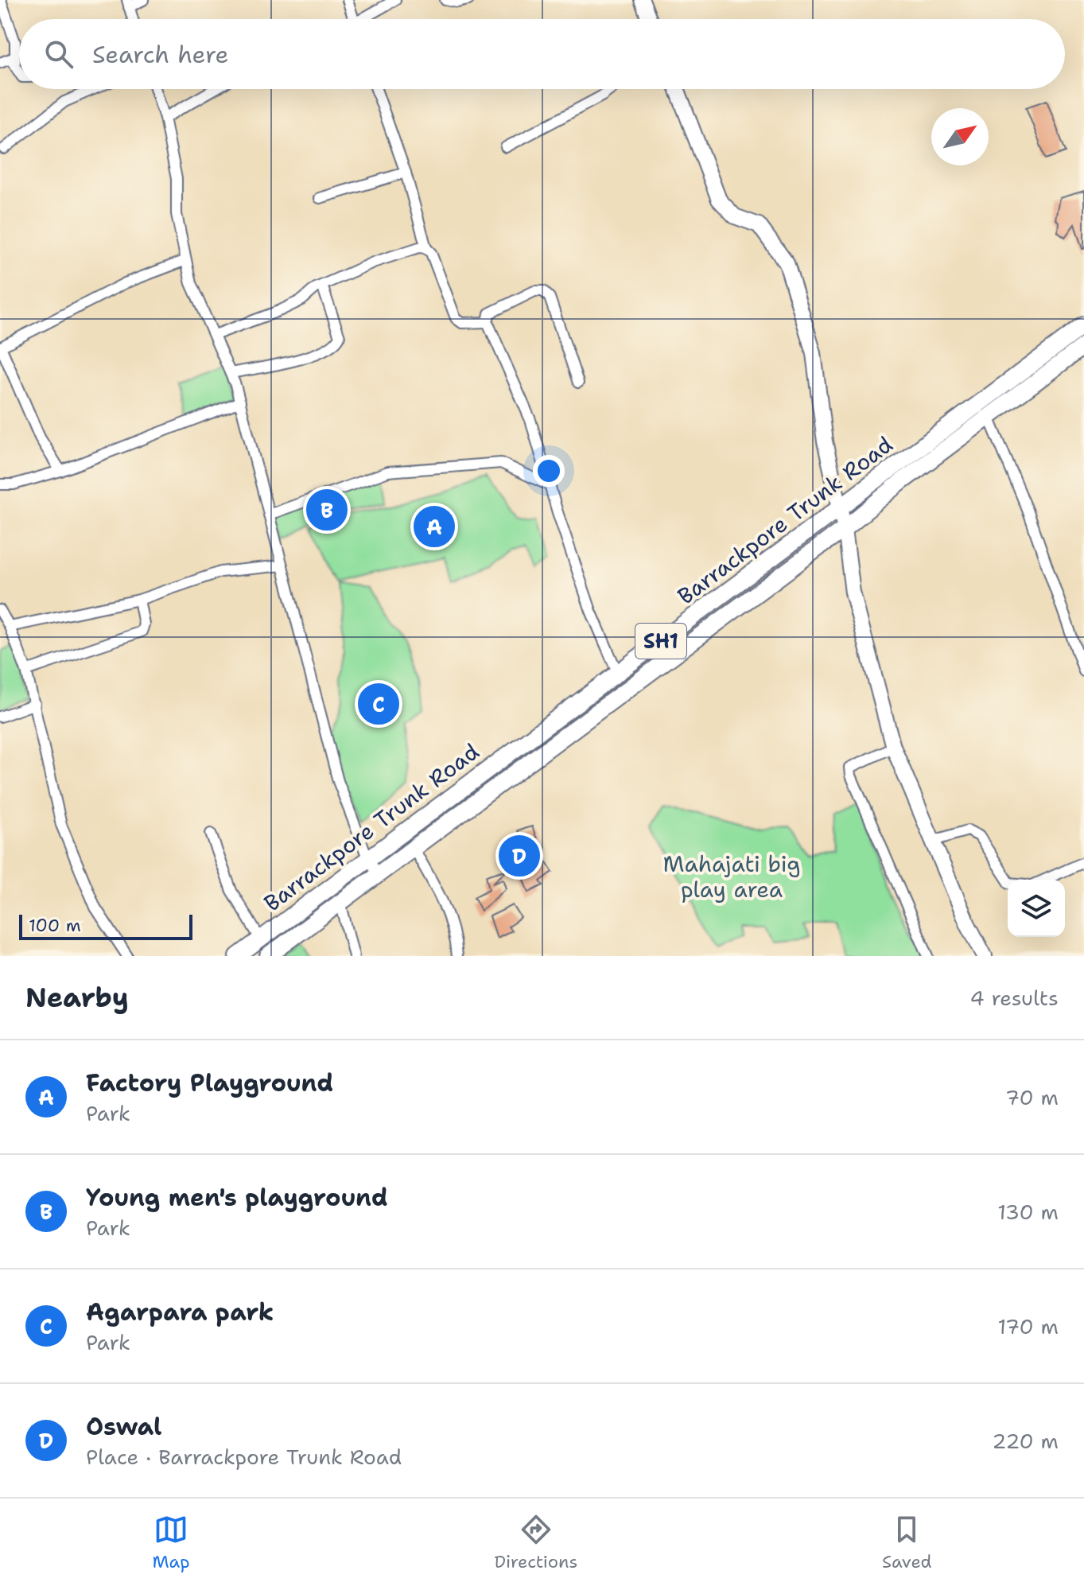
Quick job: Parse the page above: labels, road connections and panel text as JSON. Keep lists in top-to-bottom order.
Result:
{
  "streets": {
    "main road": ["Barrackpore Trunk Road", "SH1"]
  },
  "parks": ["Mahajati big play area"],
  "scale_bar": "100 m",
  "north": "top right",
  "page": {
    "search": "Search here",
    "pins": [
      "B",
      "A",
      "C",
      "D"
    ],
    "scale": "100 m",
    "heading": ["Nearby", "4 results"],
    "list": [
      {
        "mark": "A",
        "name": "Factory Playground",
        "note": "Park",
        "value": "70 m"
      },
      {
        "mark": "B",
        "name": "Young men's playground",
        "note": "Park",
        "value": "130 m"
      },
      {
        "mark": "C",
        "name": "Agarpara park",
        "note": "Park",
        "value": "170 m"
      },
      {
        "mark": "D",
        "name": "Oswal",
        "note": "Place · Barrackpore Trunk Road",
        "value": "220 m"
      }
    ],
    "nav": ["Map", "Directions", "Saved"]
  }
}
